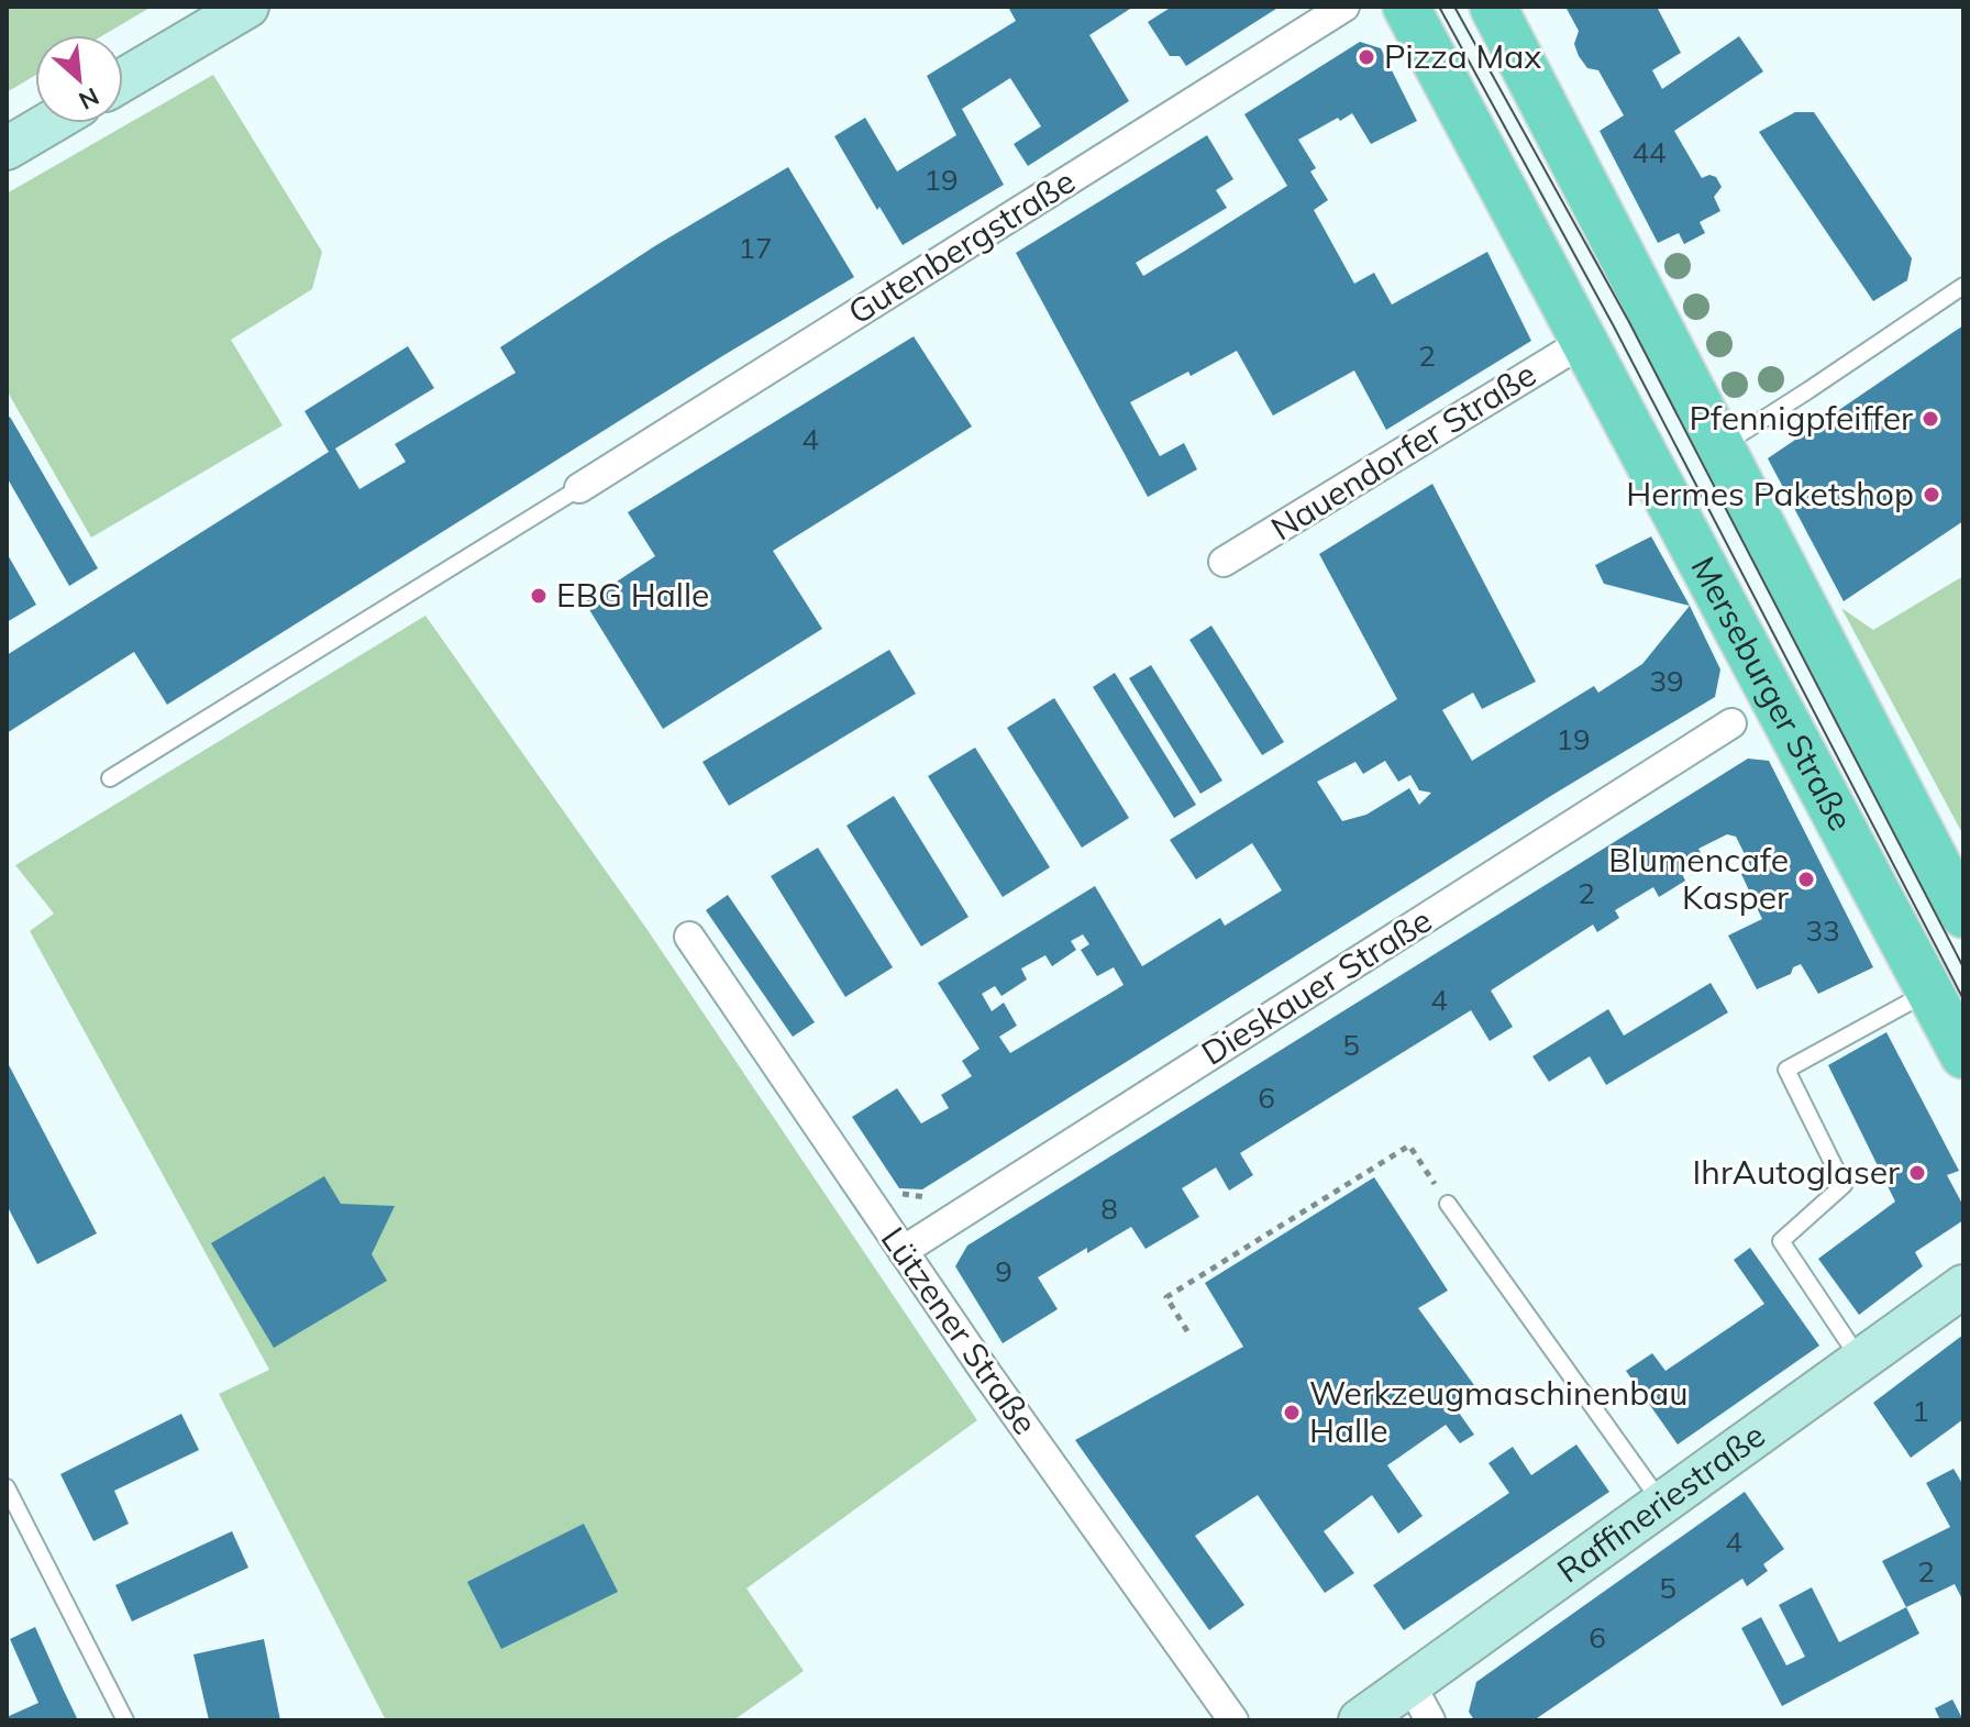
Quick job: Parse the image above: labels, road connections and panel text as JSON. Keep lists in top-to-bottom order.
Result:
{
  "streets": {
    "main road": ["Merseburger Straße"],
    "street": [
      "Gutenbergstraße",
      "Nauendorfer Straße",
      "Dieskauer Straße",
      "Lützener Straße",
      "Raffineriestraße"
    ]
  },
  "crossings": [
    ["Nauendorfer Straße", "Merseburger Straße"],
    ["Dieskauer Straße", "Lützener Straße"]
  ],
  "places": [
    "Pizza Max",
    "Pfennigpfeiffer",
    "Hermes Paketshop",
    "EBG Halle",
    "Blumencafe Kasper",
    "IhrAutoglaser",
    "Werkzeugmaschinenbau Halle"
  ],
  "house_numbers": [
    "44",
    "19",
    "17",
    "2",
    "4",
    "39",
    "19",
    "2",
    "33",
    "4",
    "5",
    "6",
    "8",
    "9",
    "1",
    "4",
    "2",
    "5",
    "6"
  ],
  "north": "bottom right"
}
